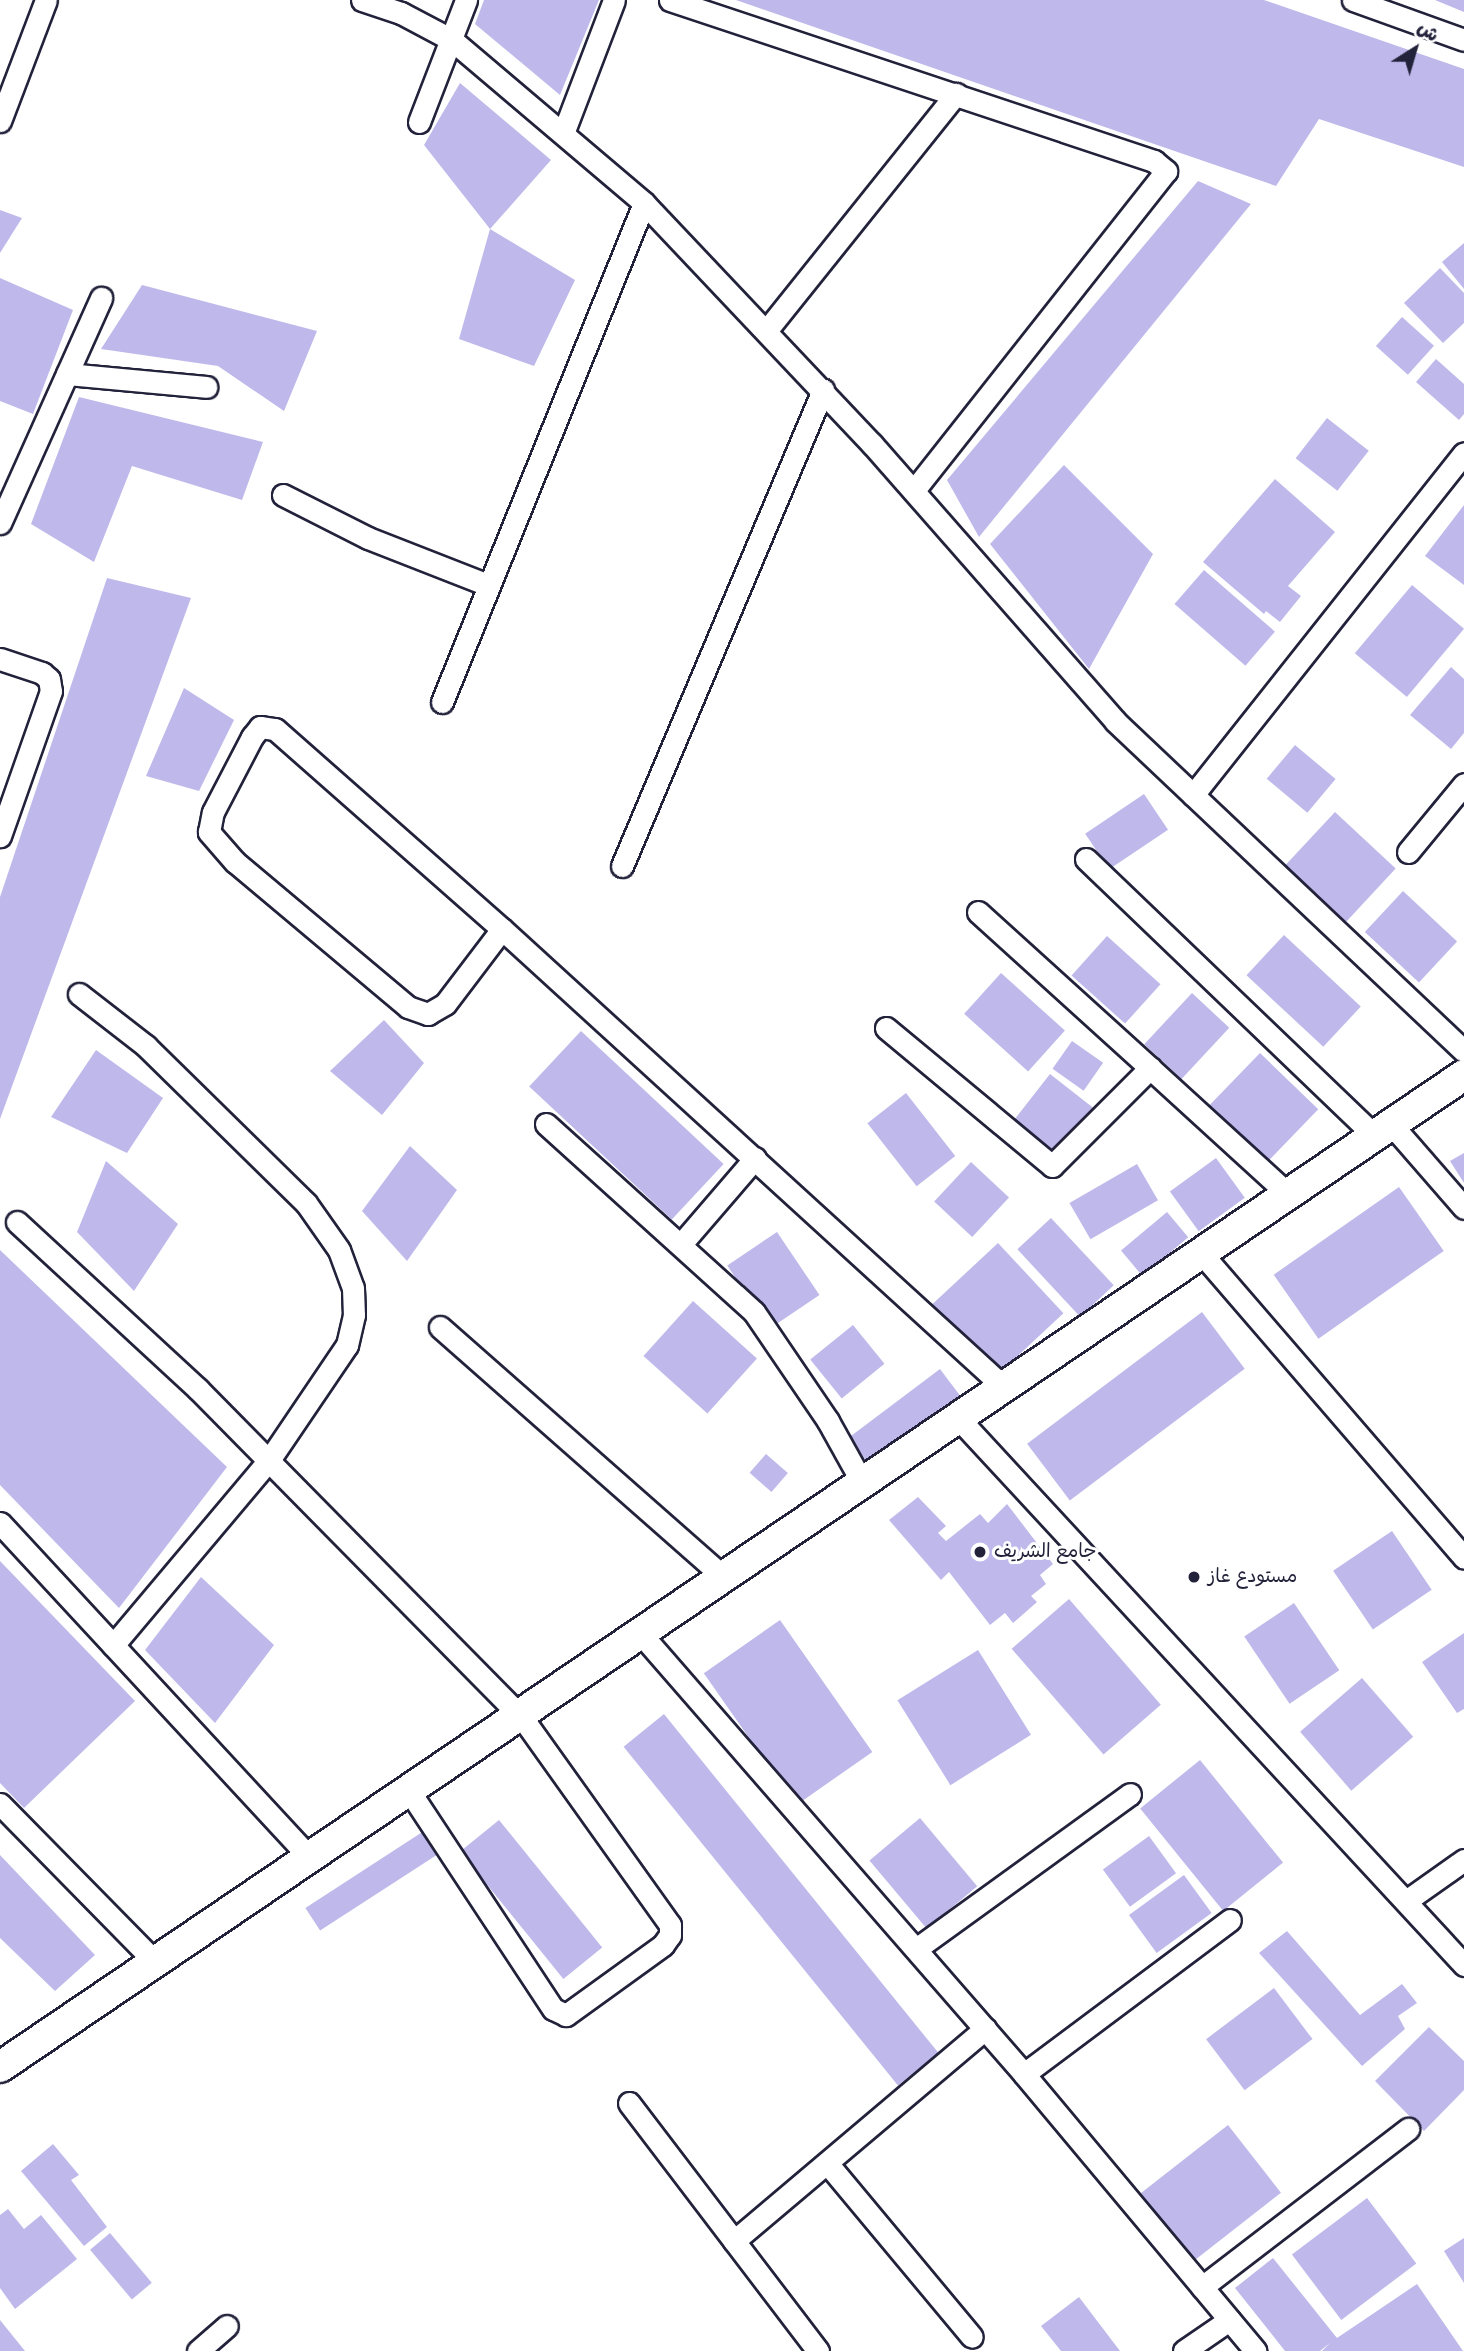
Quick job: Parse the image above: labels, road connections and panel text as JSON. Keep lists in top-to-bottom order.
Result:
{
  "places": ["جامع الشريف", "مستودع غاز"],
  "north": "top right"
}
